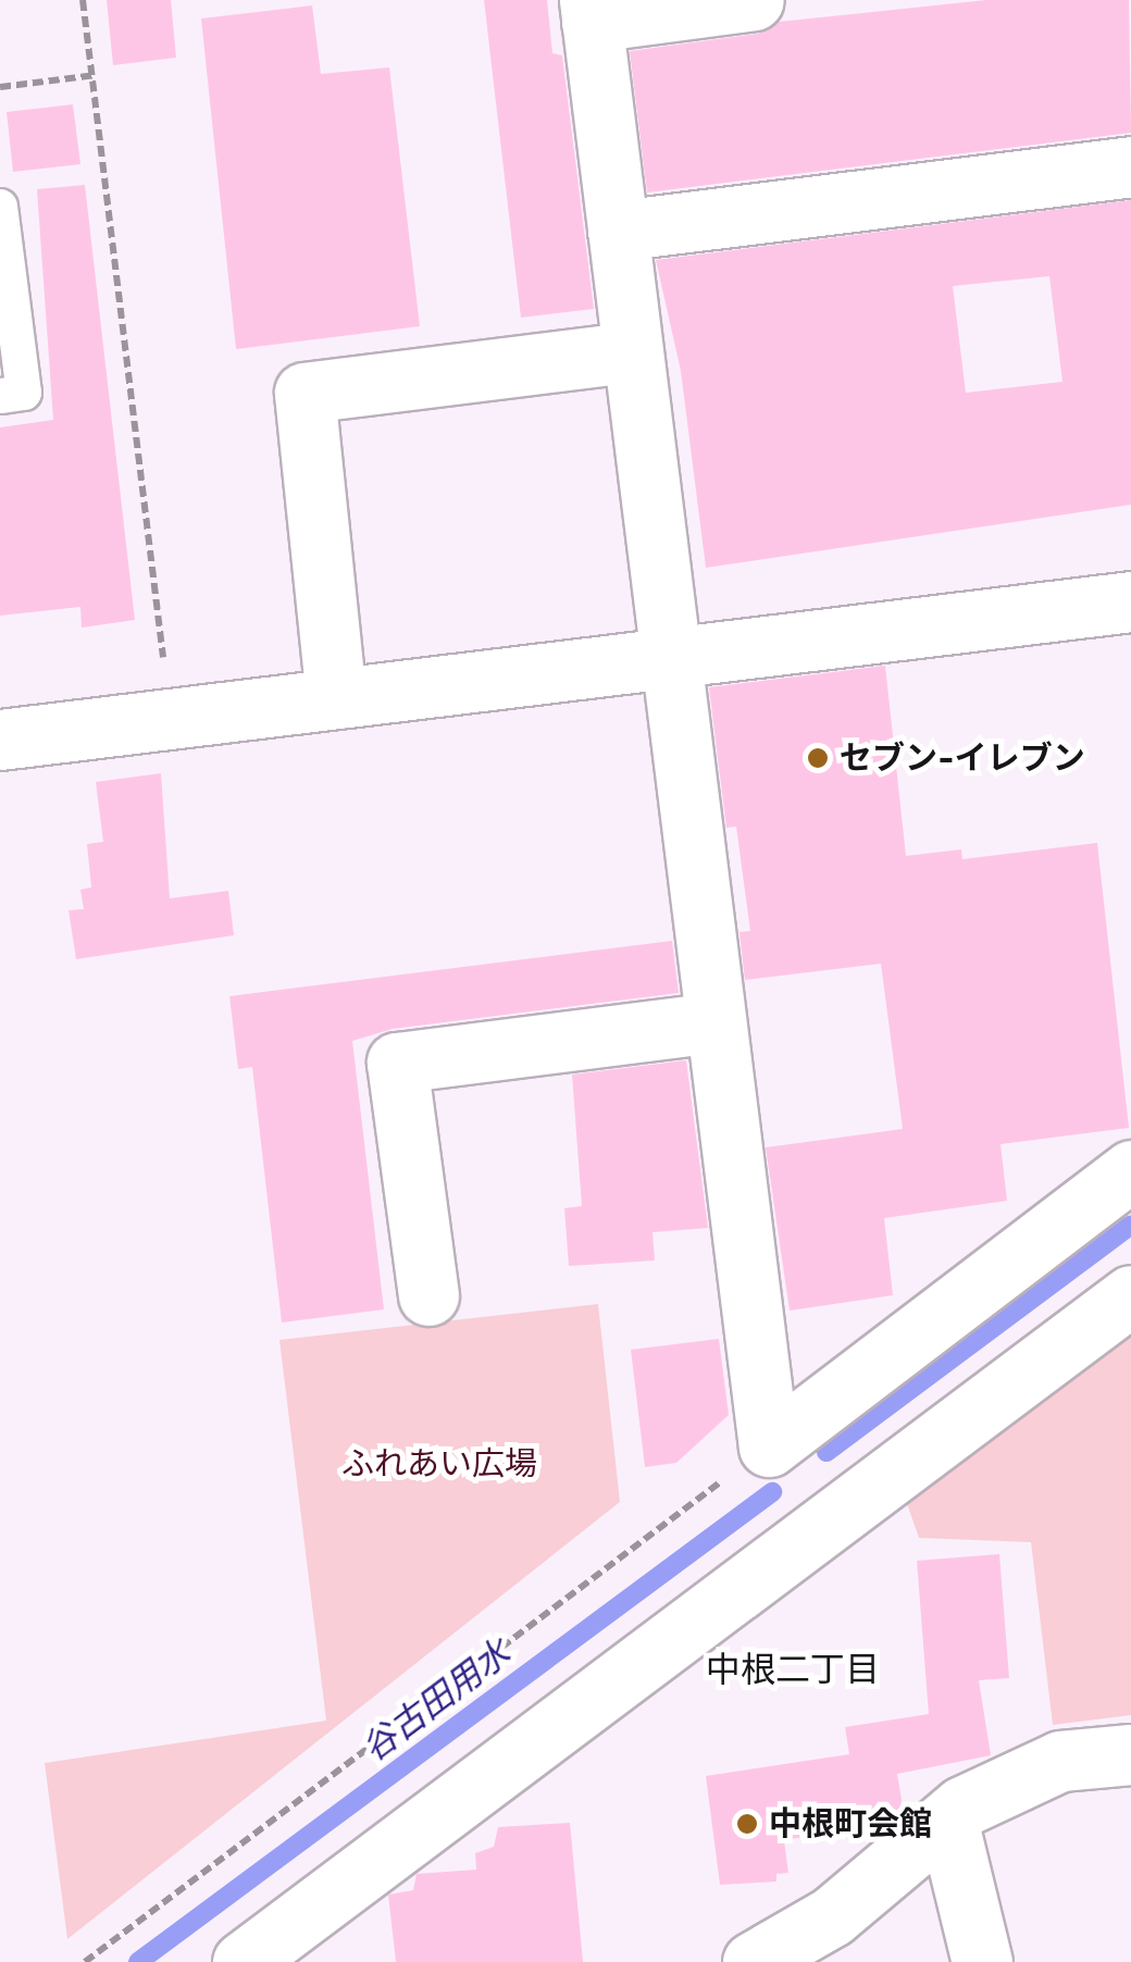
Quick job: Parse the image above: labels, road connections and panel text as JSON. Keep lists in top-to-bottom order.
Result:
{
  "districts": ["中根二丁目"],
  "water": ["谷古田用水"],
  "parks": ["ふれあい広場"],
  "places": ["セブン-イレブン", "中根町会館"]
}
